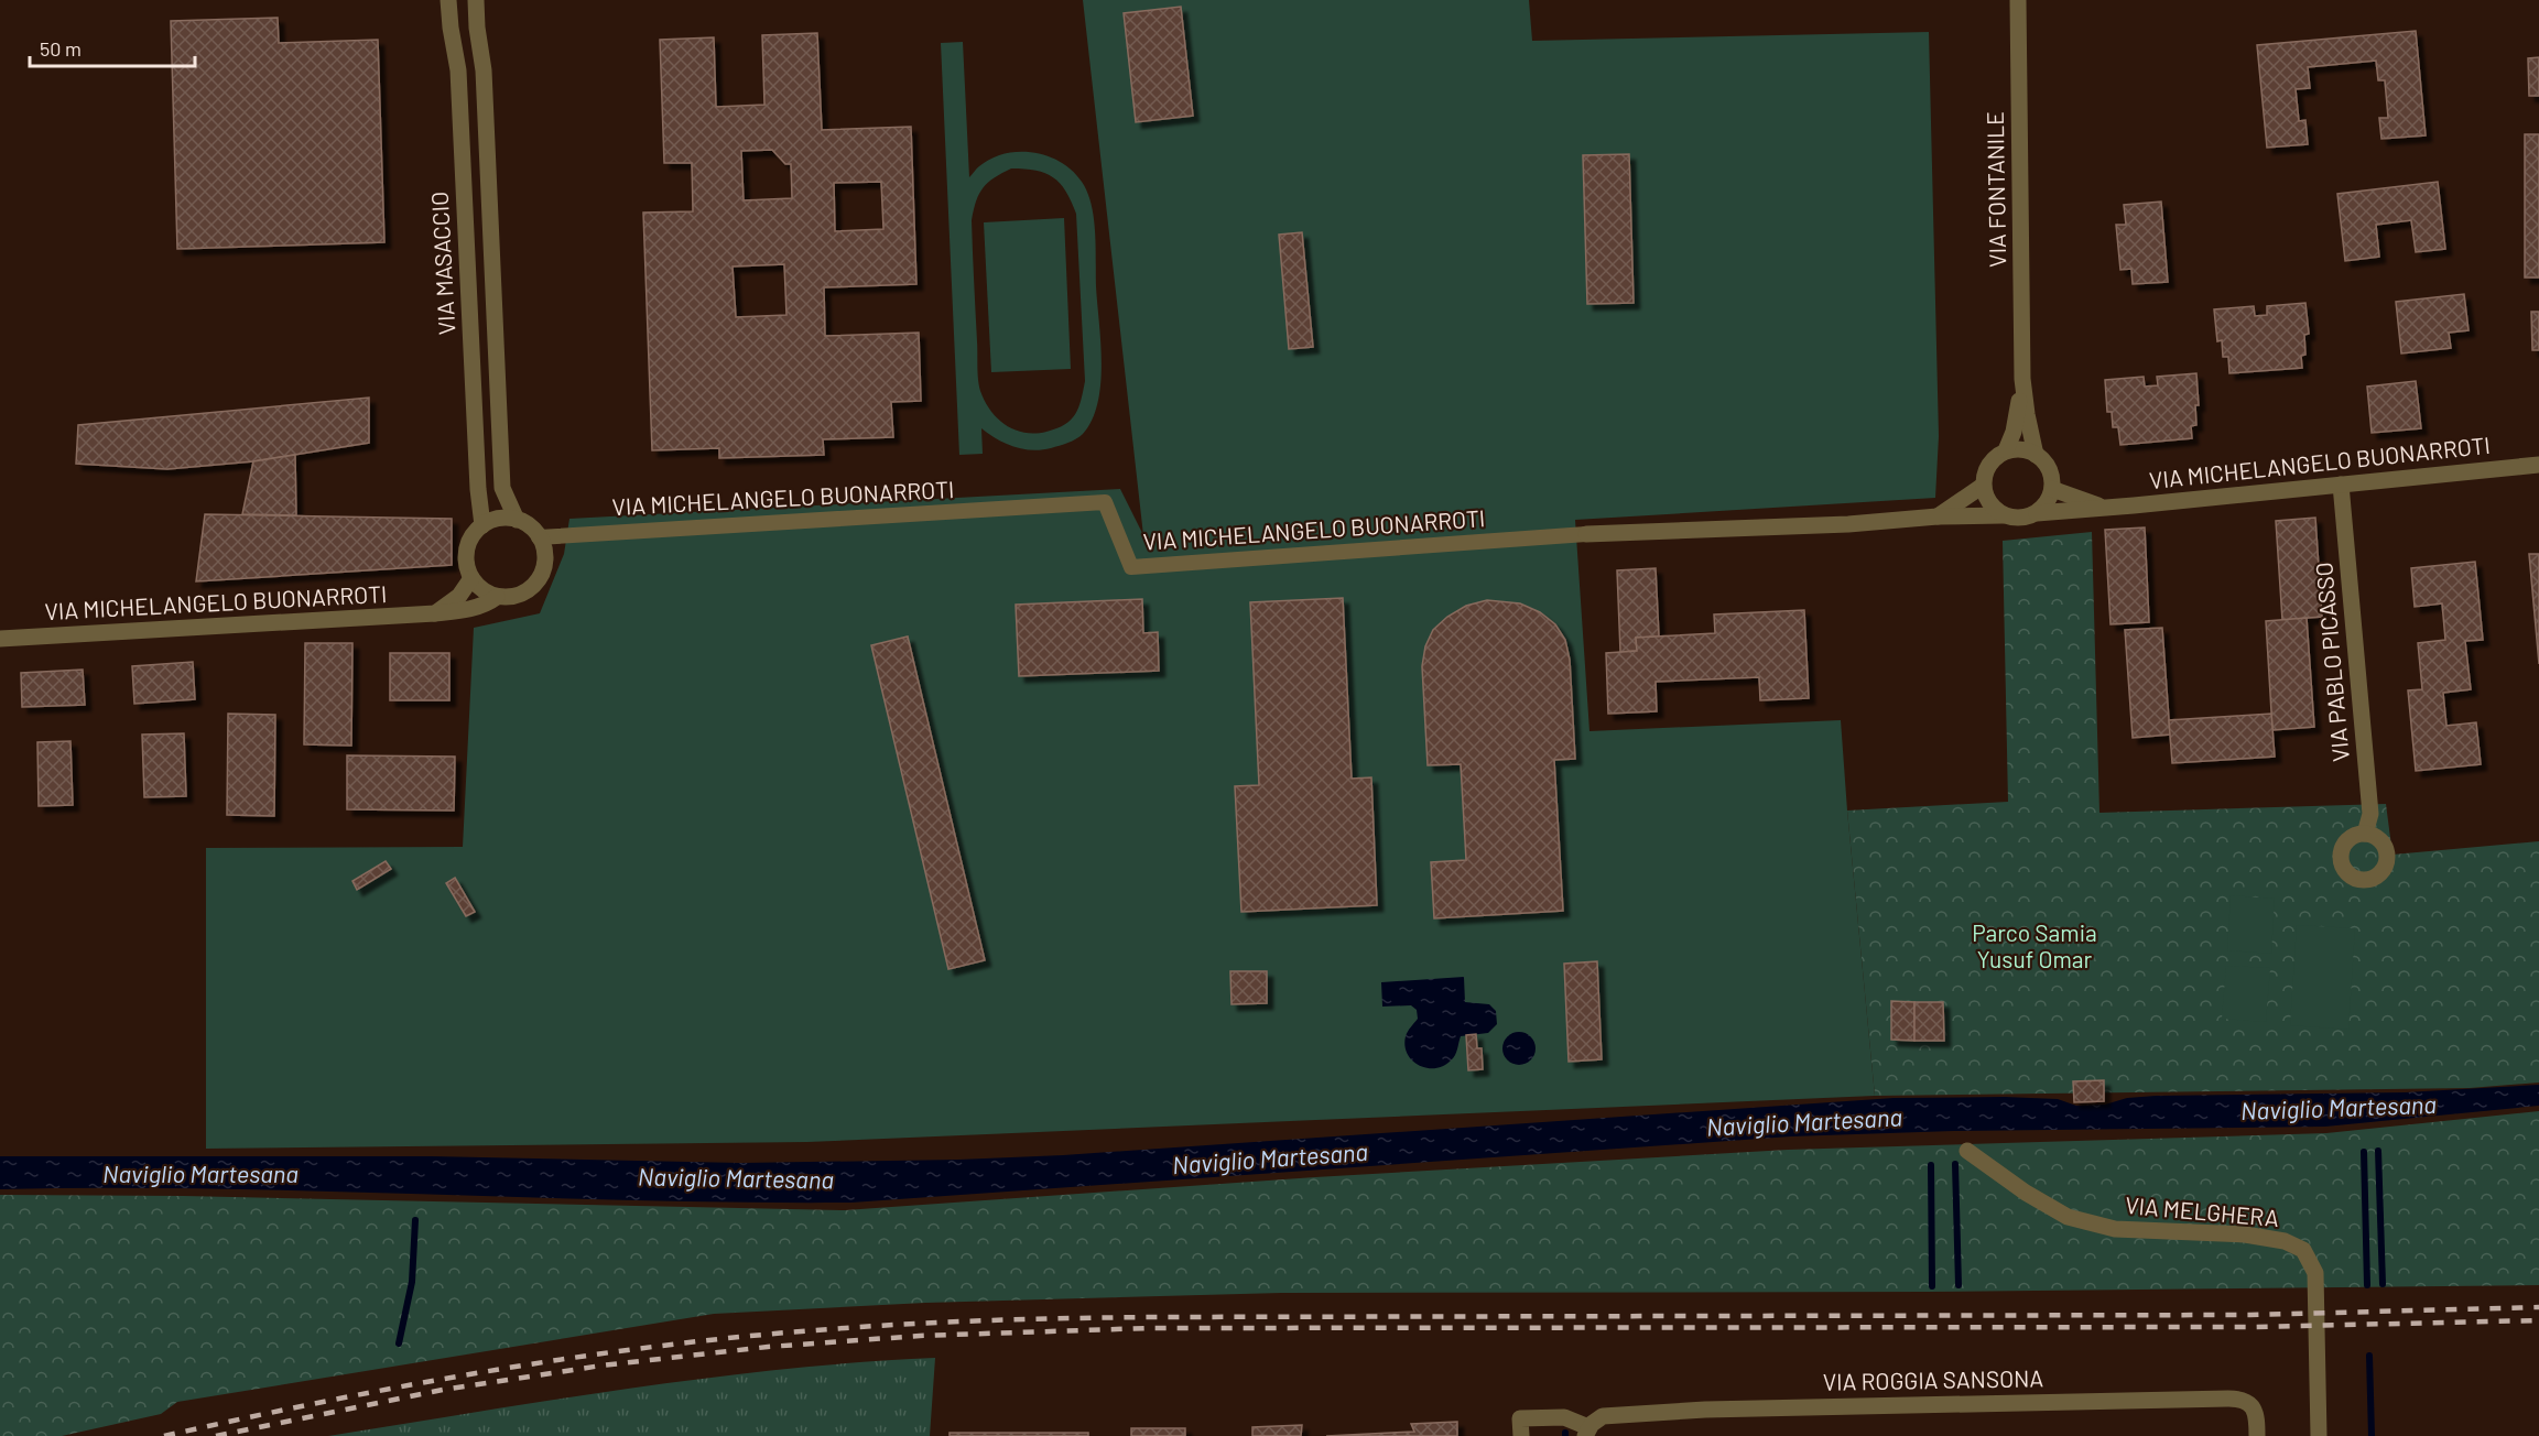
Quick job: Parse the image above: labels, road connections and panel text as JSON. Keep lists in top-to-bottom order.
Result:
{
  "streets": {
    "street": [
      "VIA FONTANILE",
      "VIA MASACCIO",
      "VIA MICHELANGELO BUONARROTI",
      "VIA PABLO PICASSO",
      "VIA MELGHERA",
      "VIA ROGGIA SANSONA"
    ]
  },
  "crossings": [
    ["VIA FONTANILE", "VIA MICHELANGELO BUONARROTI"],
    ["VIA MASACCIO", "VIA MICHELANGELO BUONARROTI"],
    ["VIA MICHELANGELO BUONARROTI", "VIA PABLO PICASSO"]
  ],
  "water": ["Naviglio Martesana"],
  "parks": ["Parco Samia Yusuf Omar"],
  "scale_bar": "50 m"
}
